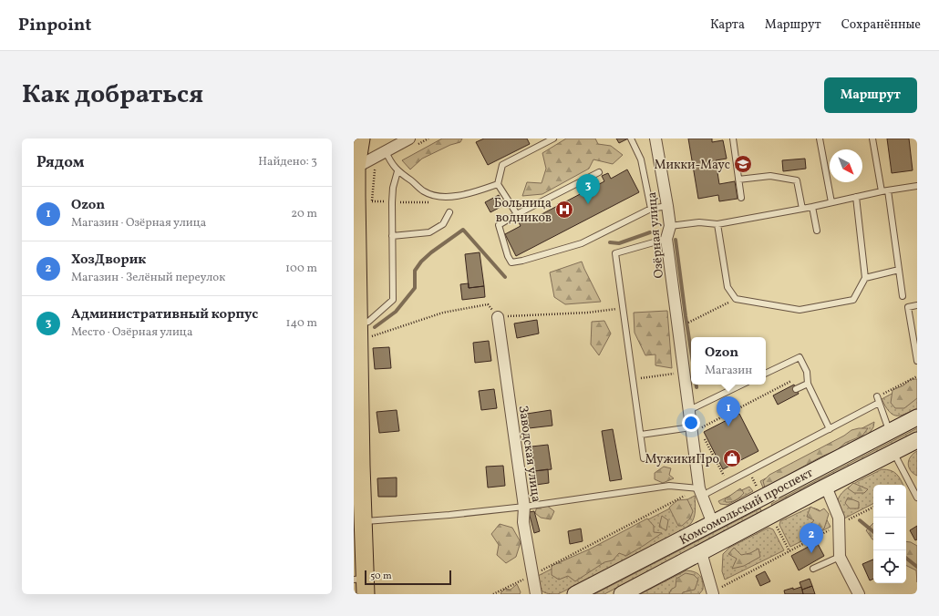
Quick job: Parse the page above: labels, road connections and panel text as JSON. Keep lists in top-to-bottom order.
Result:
{
  "streets": {
    "main road": ["Комсомольский проспект"],
    "street": ["Озёрная улица", "Заводская улица"]
  },
  "crossings": [
    ["Озёрная улица", "Комсомольский проспект"]
  ],
  "places": {
    "school or university": ["Микки-Маус"],
    "hospital": ["Больница водников"],
    "shop": ["МужикиПро"]
  },
  "scale_bar": "50 m",
  "north": "bottom right",
  "page": {
    "header": "Pinpoint",
    "nav": ["Карта", "Маршрут", "Сохранённые"],
    "title": "Как добраться",
    "buttons": "Маршрут",
    "heading": ["Рядом", "Найдено: 3"],
    "pins": ["3", "1", "2"],
    "list": [
      {
        "mark": "1",
        "name": "Ozon",
        "note": "Магазин · Озёрная улица",
        "value": "20 m"
      },
      {
        "mark": "2",
        "name": "ХозДворик",
        "note": "Магазин · Зелёный переулок",
        "value": "100 m"
      },
      {
        "mark": "3",
        "name": "Административный корпус",
        "note": "Место · Озёрная улица",
        "value": "140 m"
      }
    ],
    "popup": ["Ozon", "Магазин"],
    "map_buttons": ["+", "−"],
    "scale": "50 m"
  }
}
